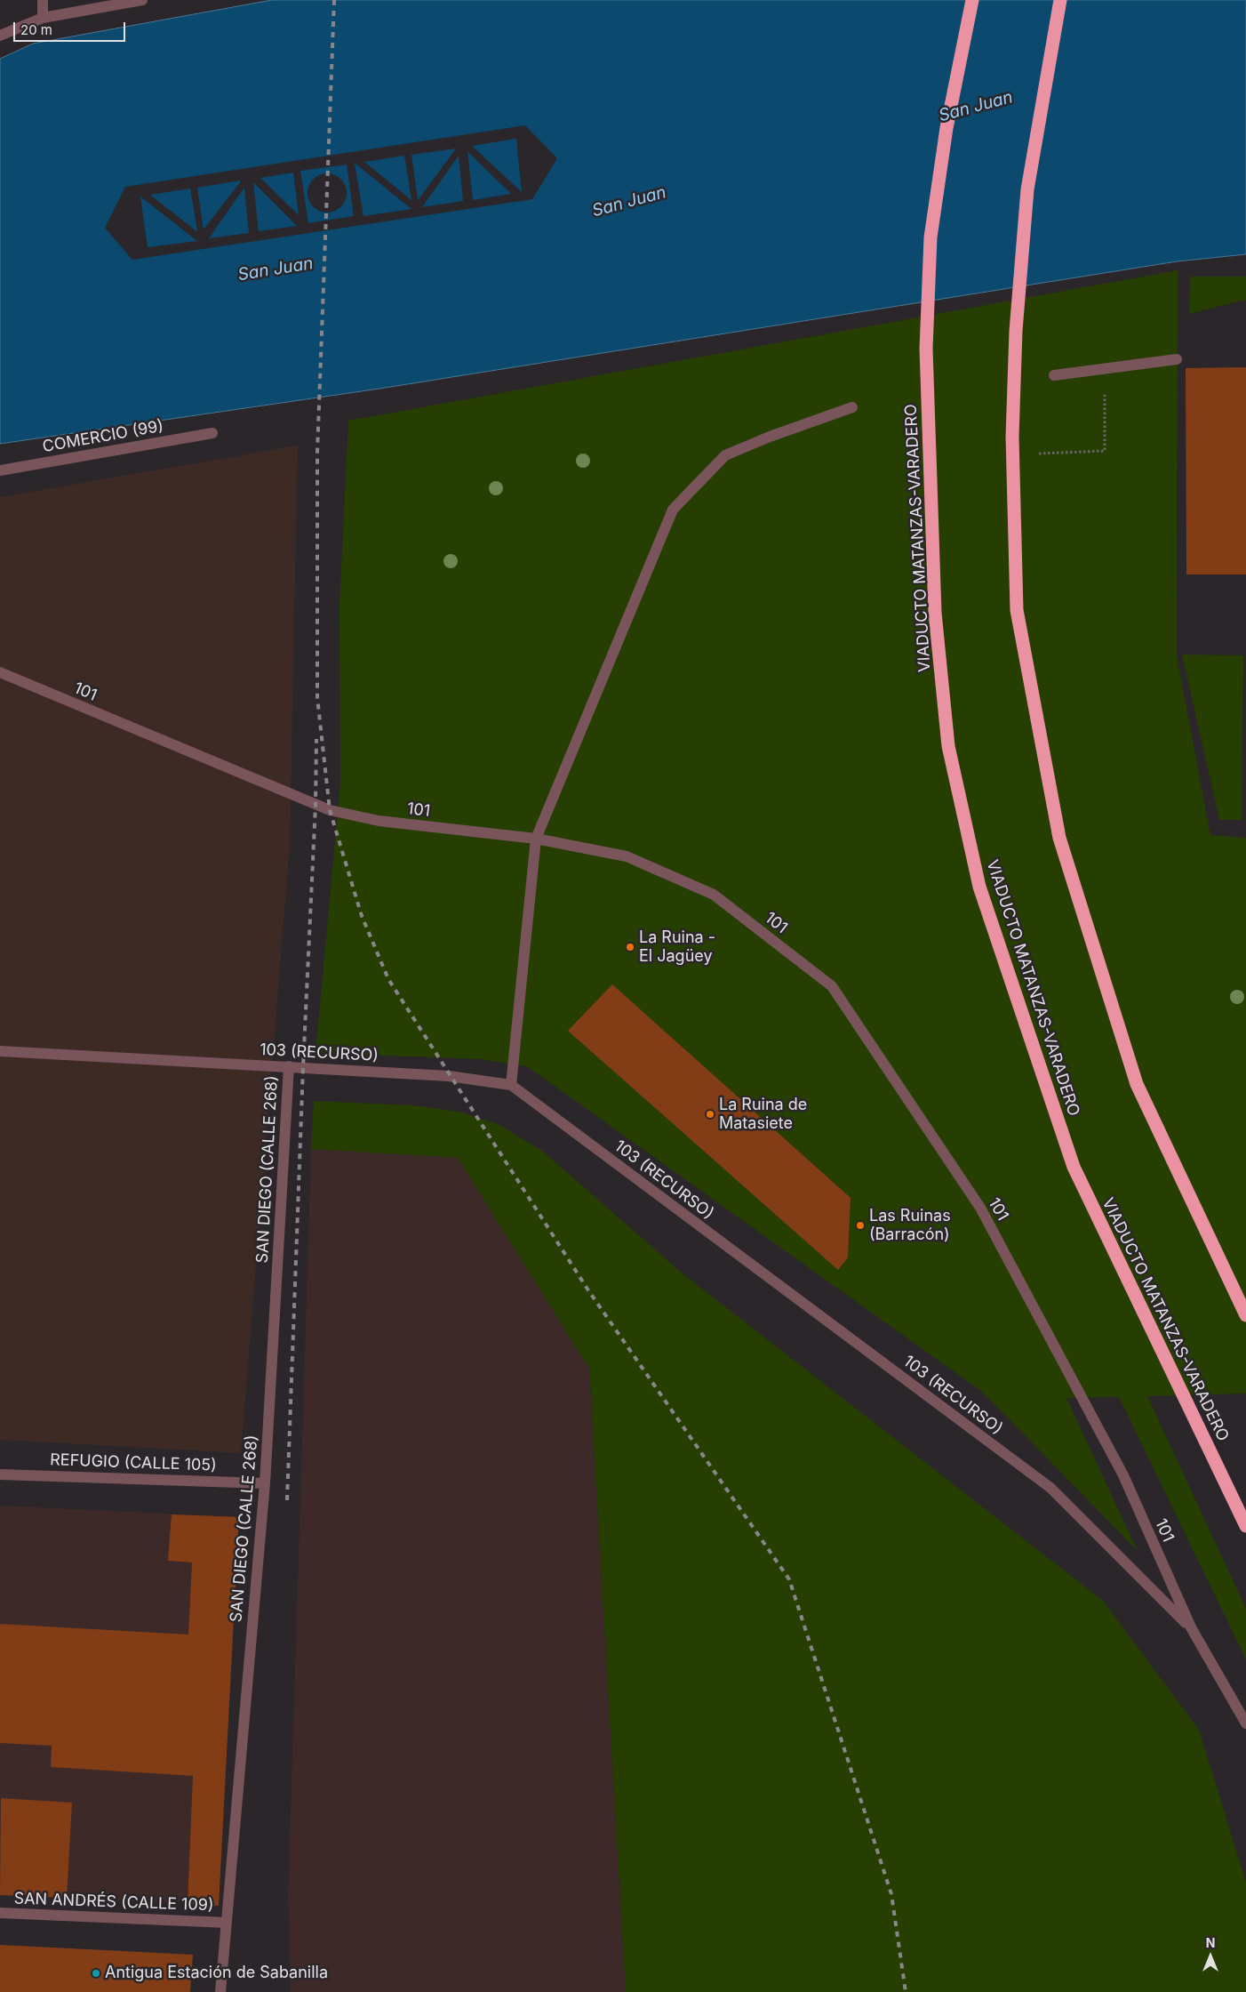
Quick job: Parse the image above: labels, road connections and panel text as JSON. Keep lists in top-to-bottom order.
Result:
{
  "streets": {
    "highway": ["VIADUCTO MATANZAS-VARADERO"],
    "street": [
      "COMERCIO (99)",
      "101",
      "103 (RECURSO)",
      "SAN DIEGO (CALLE 268)",
      "REFUGIO (CALLE 105)",
      "SAN ANDRÉS (CALLE 109)"
    ]
  },
  "crossings": [
    ["101", "103 (RECURSO)"],
    ["103 (RECURSO)", "SAN DIEGO (CALLE 268)"],
    ["SAN DIEGO (CALLE 268)", "REFUGIO (CALLE 105)"],
    ["SAN DIEGO (CALLE 268)", "SAN ANDRÉS (CALLE 109)"]
  ],
  "water": ["San Juan"],
  "places": [
    "La Ruina - El Jagüey",
    "La Ruina de Matasiete",
    "Las Ruinas (Barracón)",
    "Antigua Estación de Sabanilla"
  ],
  "scale_bar": "20 m",
  "north": "top"
}
